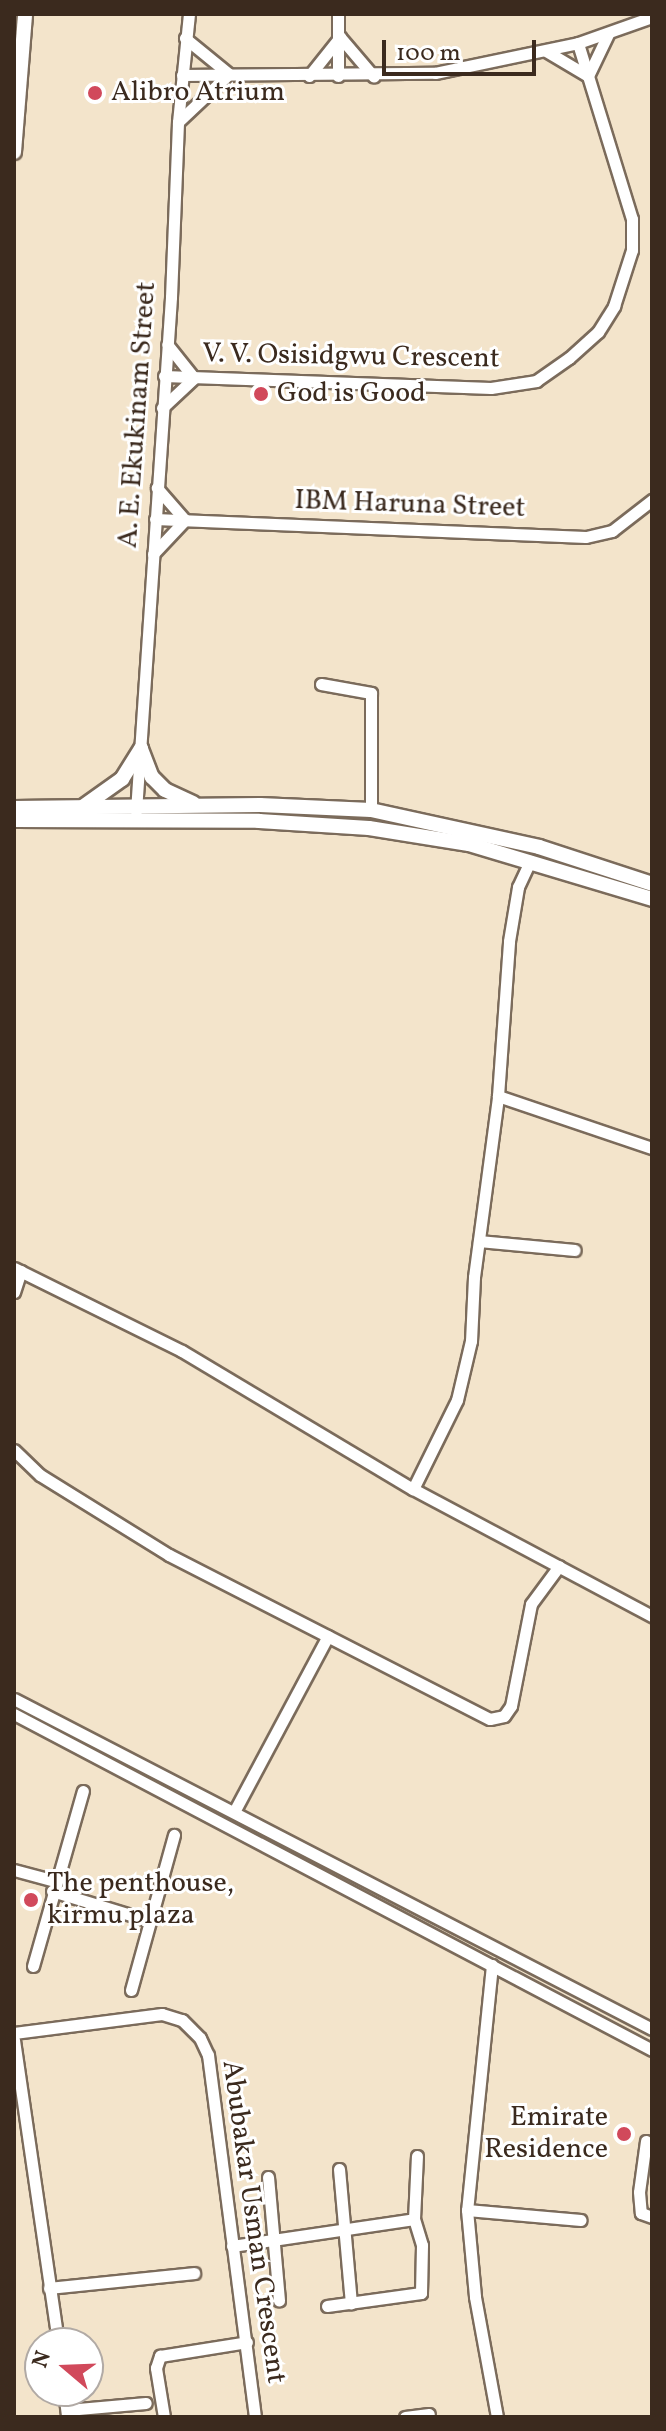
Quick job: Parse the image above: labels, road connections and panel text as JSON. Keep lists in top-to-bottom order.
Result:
{
  "streets": {
    "street": [
      "V. V. Osisidgwu Crescent",
      "A. E. Ekukinam Street",
      "IBM Haruna Street",
      "Abubakar Usman Crescent"
    ]
  },
  "crossings": [
    ["V. V. Osisidgwu Crescent", "A. E. Ekukinam Street"],
    ["A. E. Ekukinam Street", "IBM Haruna Street"]
  ],
  "places": [
    "Alibro Atrium",
    "God is Good",
    "The penthouse, kirmu plaza",
    "Emirate Residence"
  ],
  "scale_bar": "100 m",
  "north": "left"
}
